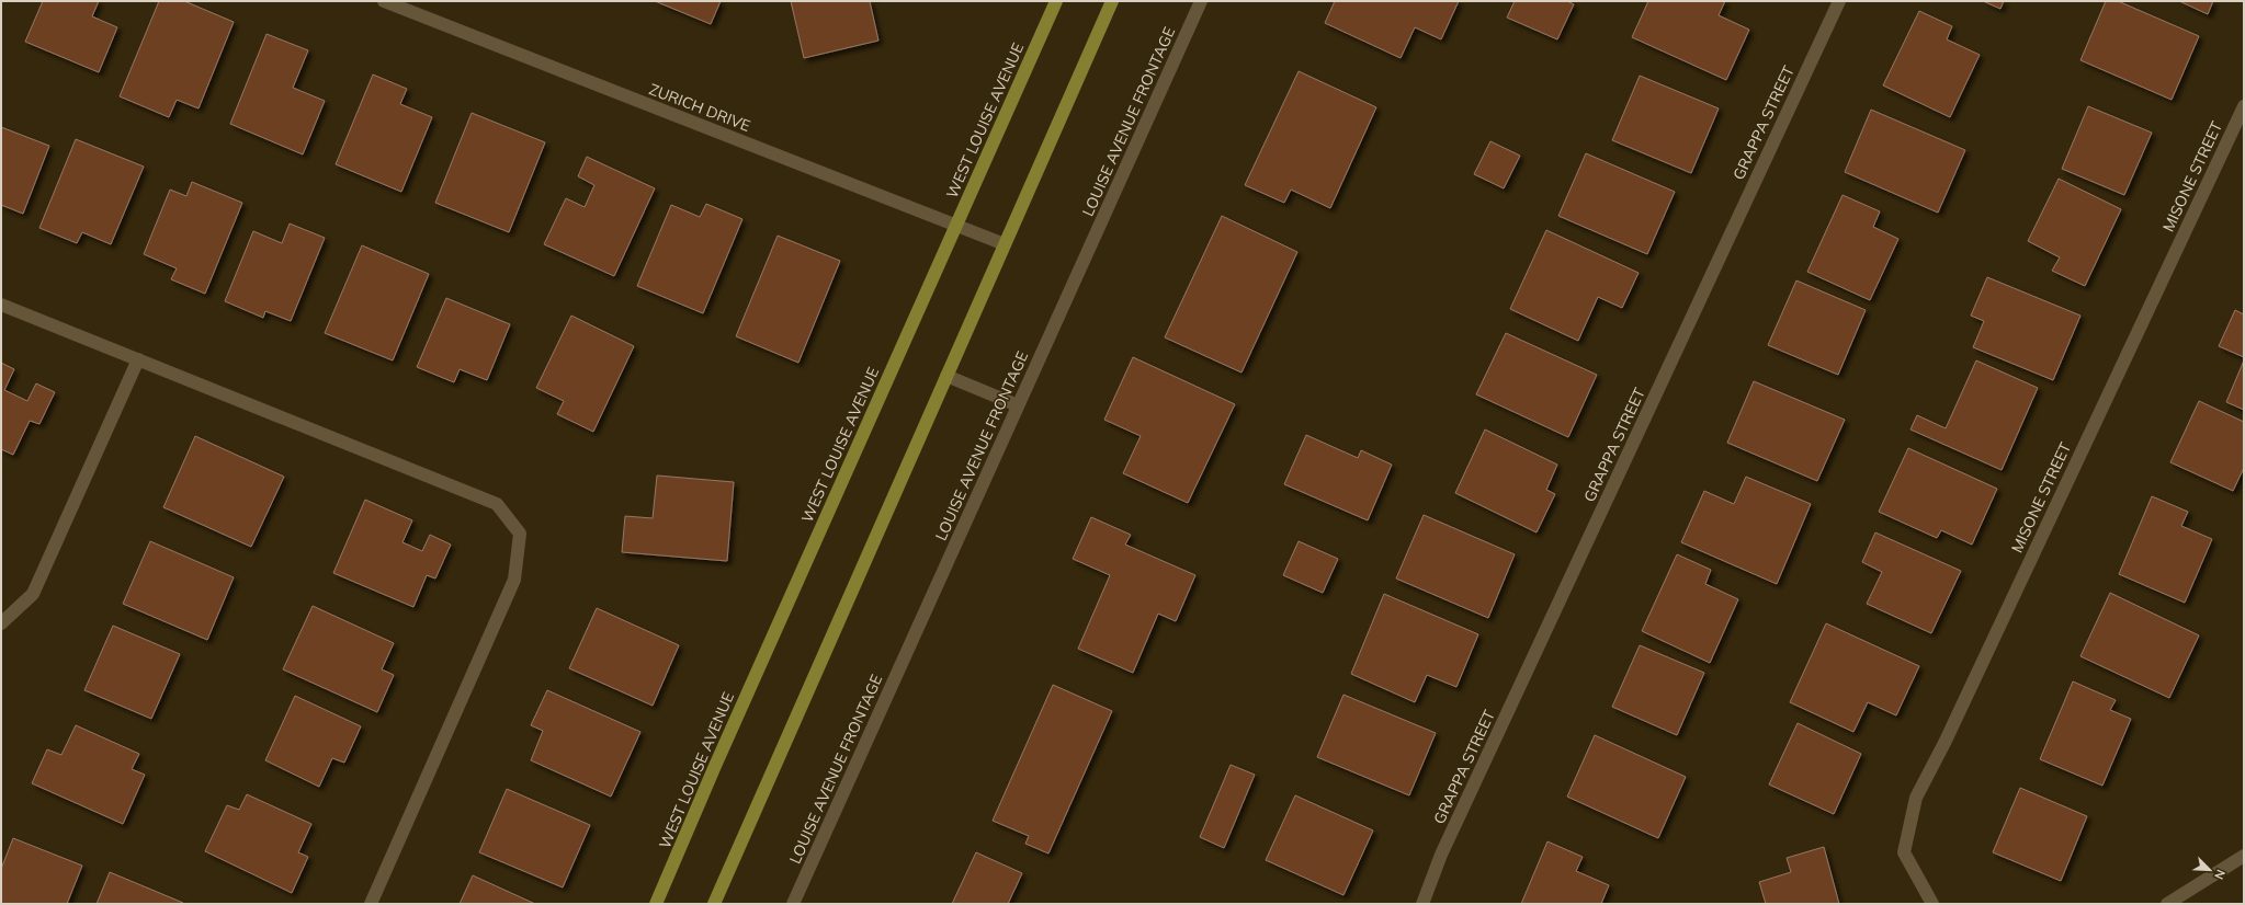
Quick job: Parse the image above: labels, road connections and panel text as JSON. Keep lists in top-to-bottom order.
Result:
{
  "streets": {
    "main road": ["WEST LOUISE AVENUE"],
    "street": [
      "ZURICH DRIVE",
      "LOUISE AVENUE FRONTAGE",
      "GRAPPA STREET",
      "MISONE STREET"
    ]
  },
  "crossings": [
    ["ZURICH DRIVE", "WEST LOUISE AVENUE"]
  ],
  "north": "bottom right"
}
